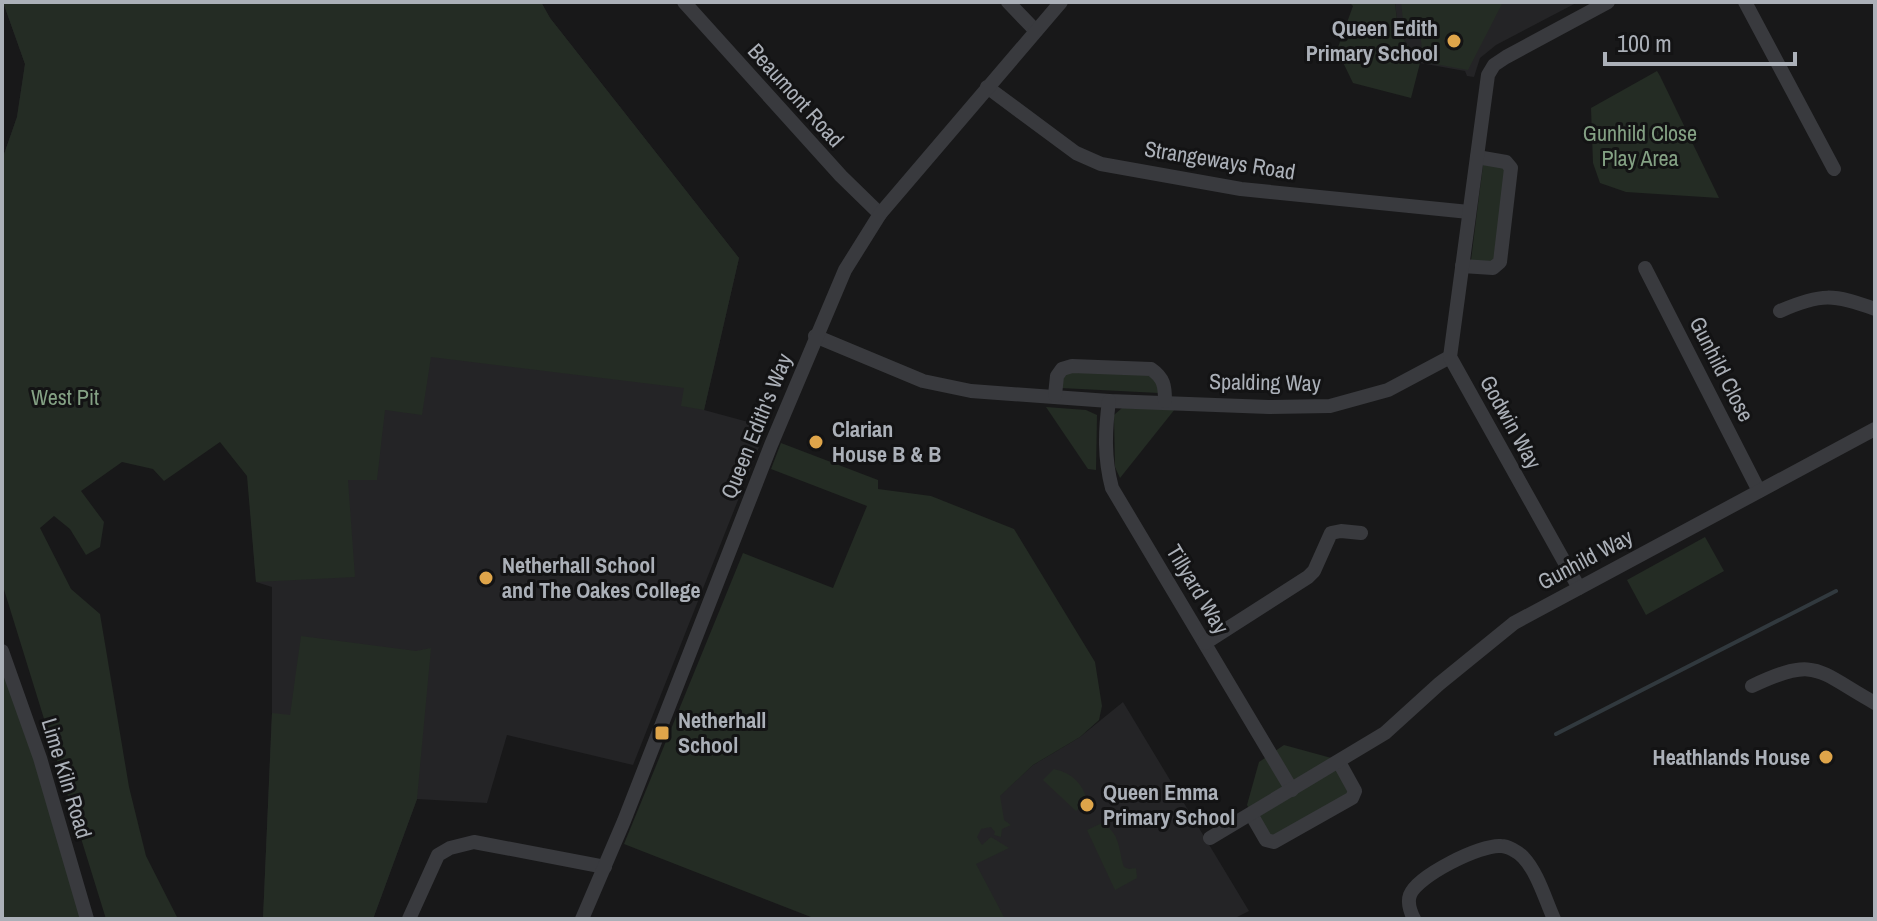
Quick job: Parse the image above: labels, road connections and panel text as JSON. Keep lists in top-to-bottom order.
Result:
{
  "streets": {
    "street": [
      "Beaumont Road",
      "Strangeways Road",
      "Gunhild Close",
      "Spalding Way",
      "Godwin Way",
      "Queen Edith's Way",
      "Gunhild Way",
      "Tillyard Way",
      "Lime Kiln Road"
    ]
  },
  "crossings": [
    ["Beaumont Road", "Queen Edith's Way"],
    ["Strangeways Road", "Queen Edith's Way"],
    ["Gunhild Close", "Gunhild Way"],
    ["Spalding Way", "Godwin Way"],
    ["Spalding Way", "Queen Edith's Way"],
    ["Spalding Way", "Tillyard Way"],
    ["Godwin Way", "Gunhild Way"],
    ["Gunhild Way", "Tillyard Way"]
  ],
  "parks": ["Gunhild Close Play Area", "West Pit"],
  "places": {
    "other": [
      "Queen Edith Primary School",
      "Clarian House B & B",
      "Netherhall School and The Oakes College",
      "Heathlands House",
      "Queen Emma Primary School"
    ],
    "transit": ["Netherhall School"]
  },
  "scale_bar": "100 m"
}
